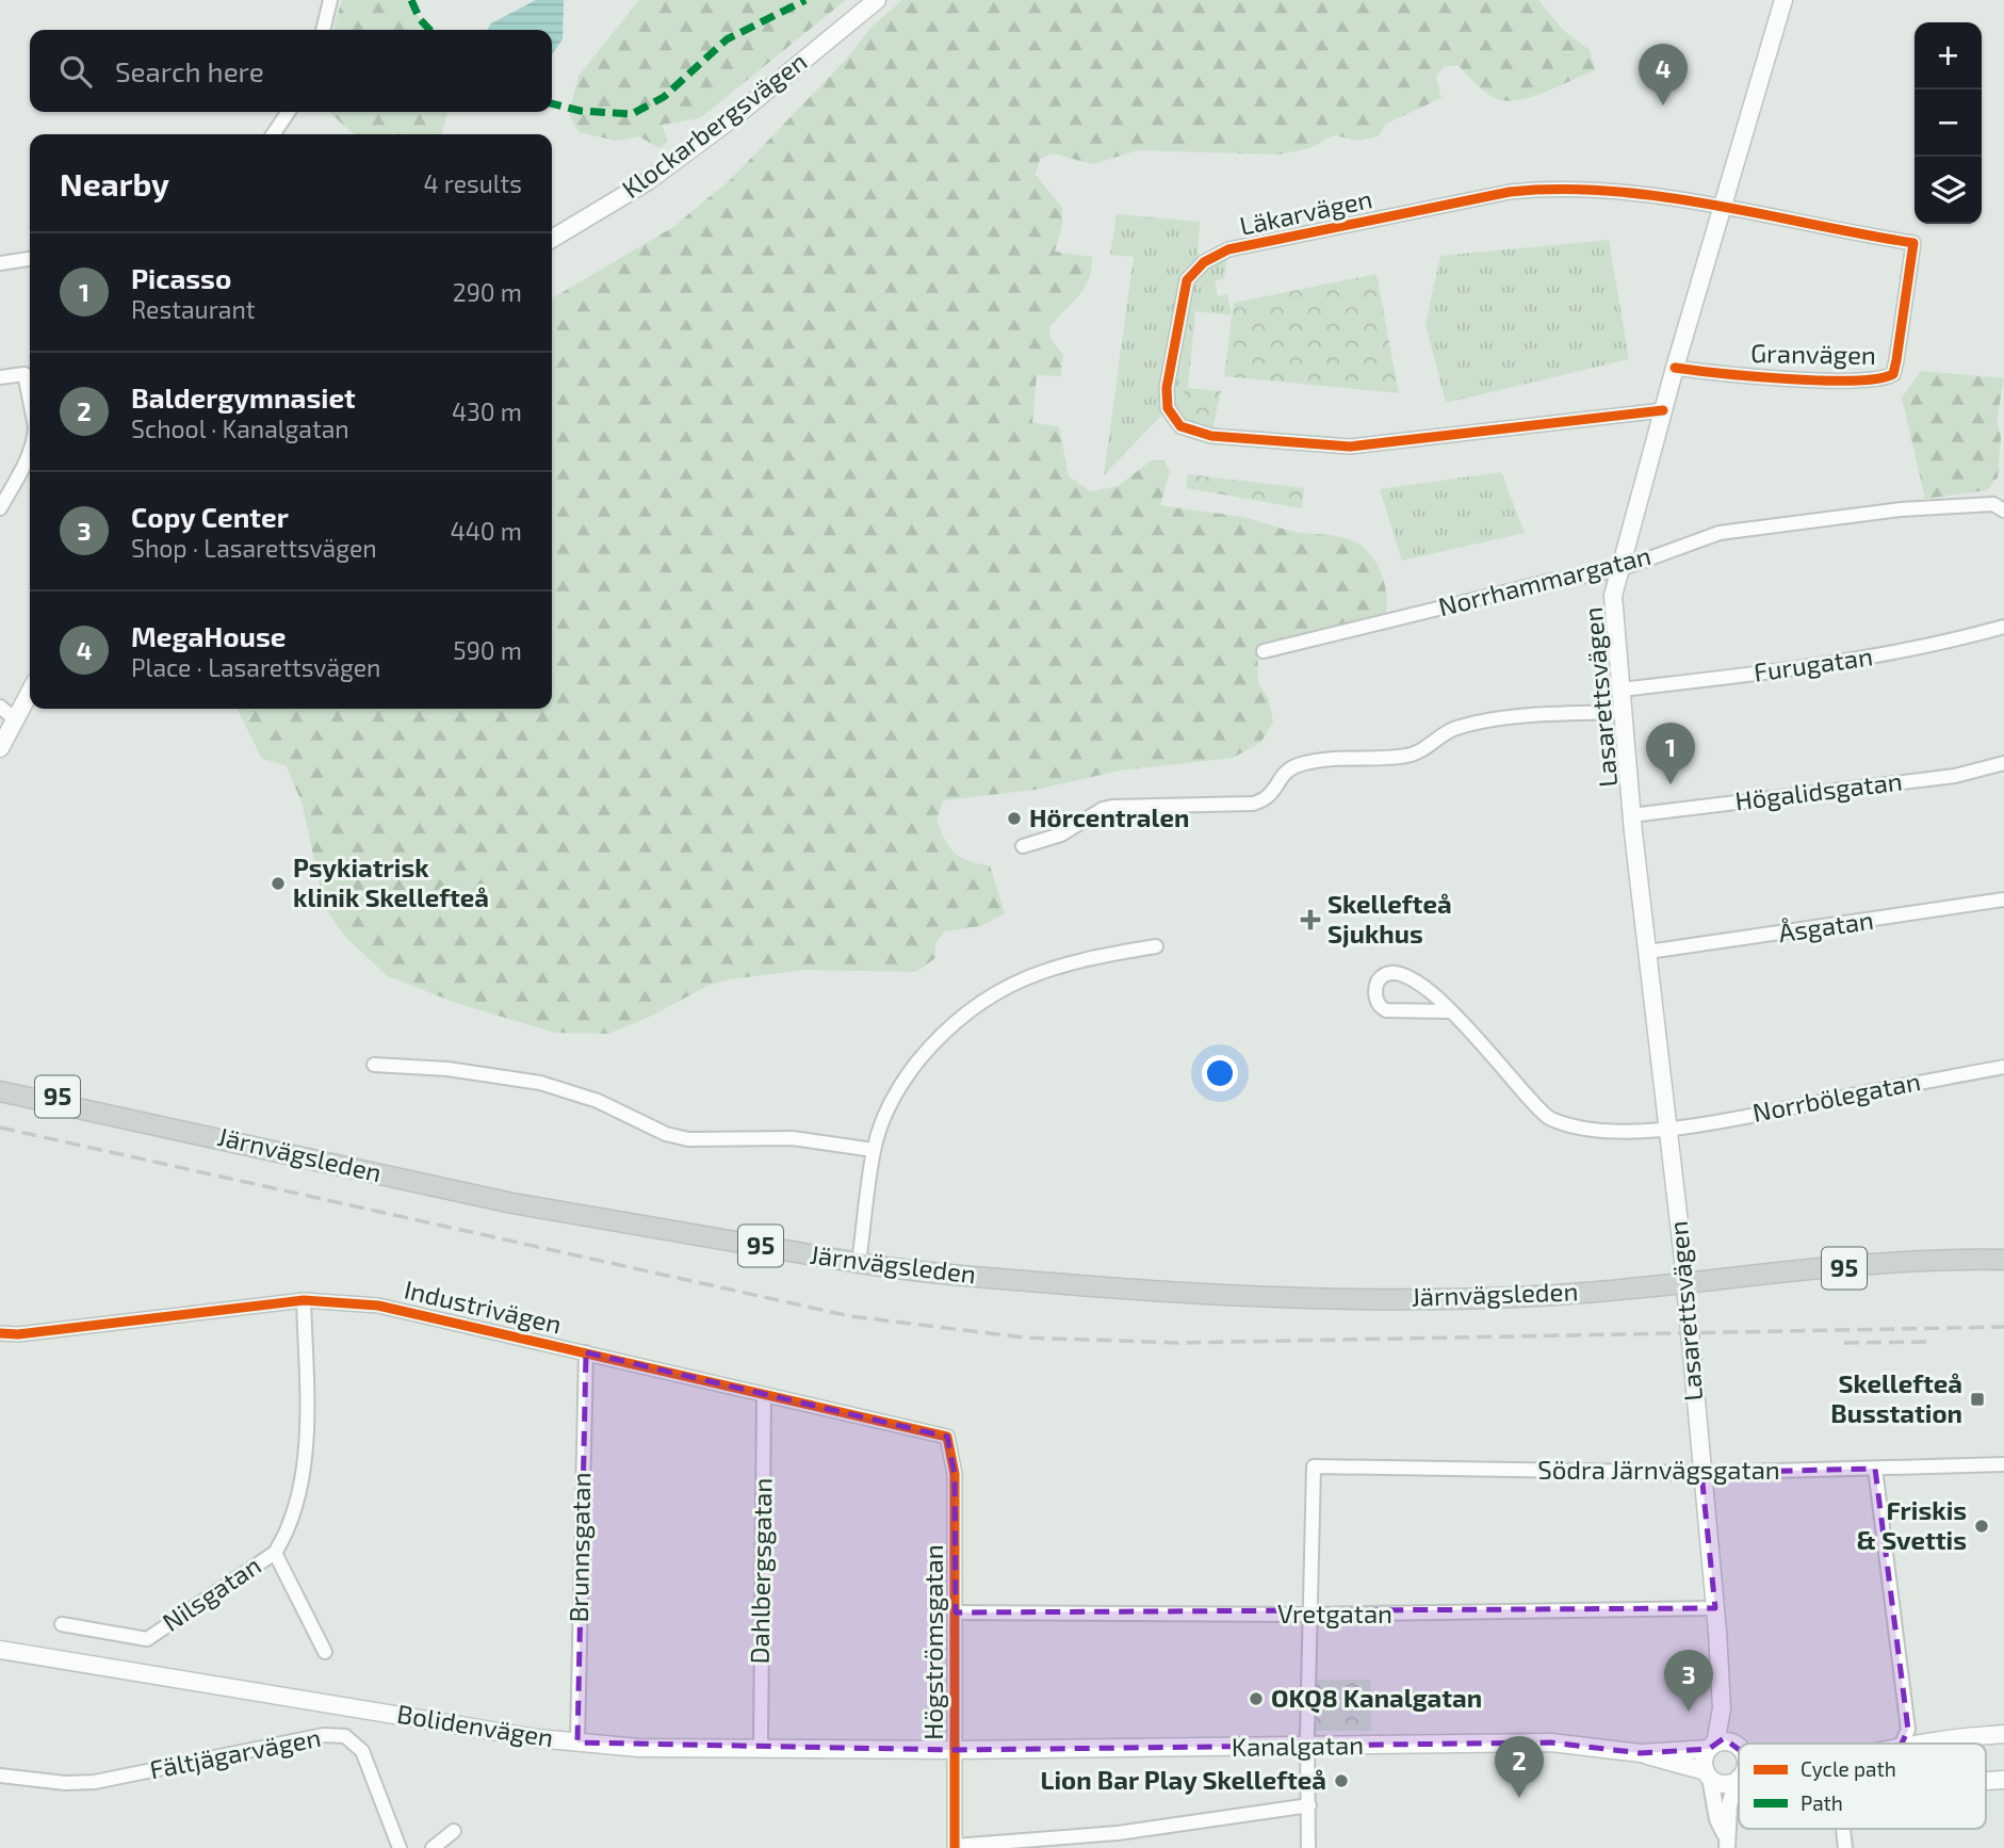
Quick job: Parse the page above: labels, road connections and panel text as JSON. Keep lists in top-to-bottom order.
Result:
{
  "streets": {
    "main road": [
      "Klockarbergsvägen",
      "Lasarettsvägen",
      "95",
      "Järnvägsleden",
      "Bolidenvägen",
      "Kanalgatan"
    ],
    "street": [
      "Läkarvägen",
      "Granvägen",
      "Norrhammargatan",
      "Furugatan",
      "Högalidsgatan",
      "Åsgatan",
      "Norrbölegatan",
      "Industrivägen",
      "Södra Järnvägsgatan",
      "Brunnsgatan",
      "Dahlbergsgatan",
      "Nilsgatan",
      "Vretgatan",
      "Högströmsgatan",
      "Fältjägarvägen"
    ]
  },
  "crossings": [
    ["Läkarvägen", "Granvägen"],
    ["Läkarvägen", "Lasarettsvägen"],
    ["Granvägen", "Lasarettsvägen"],
    ["Norrhammargatan", "Lasarettsvägen"],
    ["Furugatan", "Lasarettsvägen"],
    ["Lasarettsvägen", "Högalidsgatan"],
    ["Lasarettsvägen", "Åsgatan"],
    ["Lasarettsvägen", "95"],
    ["Lasarettsvägen", "Norrbölegatan"],
    ["Lasarettsvägen", "Järnvägsleden"],
    ["Lasarettsvägen", "Södra Järnvägsgatan"],
    ["Lasarettsvägen", "Vretgatan"],
    ["Lasarettsvägen", "Kanalgatan"],
    ["95", "Järnvägsleden"],
    ["Industrivägen", "Brunnsgatan"],
    ["Industrivägen", "Dahlbergsgatan"],
    ["Industrivägen", "Högströmsgatan"],
    ["Södra Järnvägsgatan", "Vretgatan"],
    ["Brunnsgatan", "Bolidenvägen"],
    ["Dahlbergsgatan", "Bolidenvägen"],
    ["Vretgatan", "Högströmsgatan"],
    ["Högströmsgatan", "Bolidenvägen"],
    ["Högströmsgatan", "Kanalgatan"],
    ["Bolidenvägen", "Kanalgatan"]
  ],
  "places": {
    "other": [
      "Hörcentralen",
      "Psykiatrisk klinik Skellefteå",
      "Friskis & Svettis",
      "OKQ8 Kanalgatan",
      "Lion Bar Play Skellefteå"
    ],
    "health": ["Skellefteå Sjukhus"],
    "transit": ["Skellefteå Busstation"]
  },
  "legend": ["Cycle path", "Path"],
  "page": {
    "map_buttons": ["+", "−"],
    "search": "Search here",
    "pins": [
      "4",
      "1",
      "3",
      "2"
    ],
    "heading": ["Nearby", "4 results"],
    "list": [
      {
        "mark": "1",
        "name": "Picasso",
        "note": "Restaurant",
        "value": "290 m"
      },
      {
        "mark": "2",
        "name": "Baldergymnasiet",
        "note": "School · Kanalgatan",
        "value": "430 m"
      },
      {
        "mark": "3",
        "name": "Copy Center",
        "note": "Shop · Lasarettsvägen",
        "value": "440 m"
      },
      {
        "mark": "4",
        "name": "MegaHouse",
        "note": "Place · Lasarettsvägen",
        "value": "590 m"
      }
    ]
  }
}
